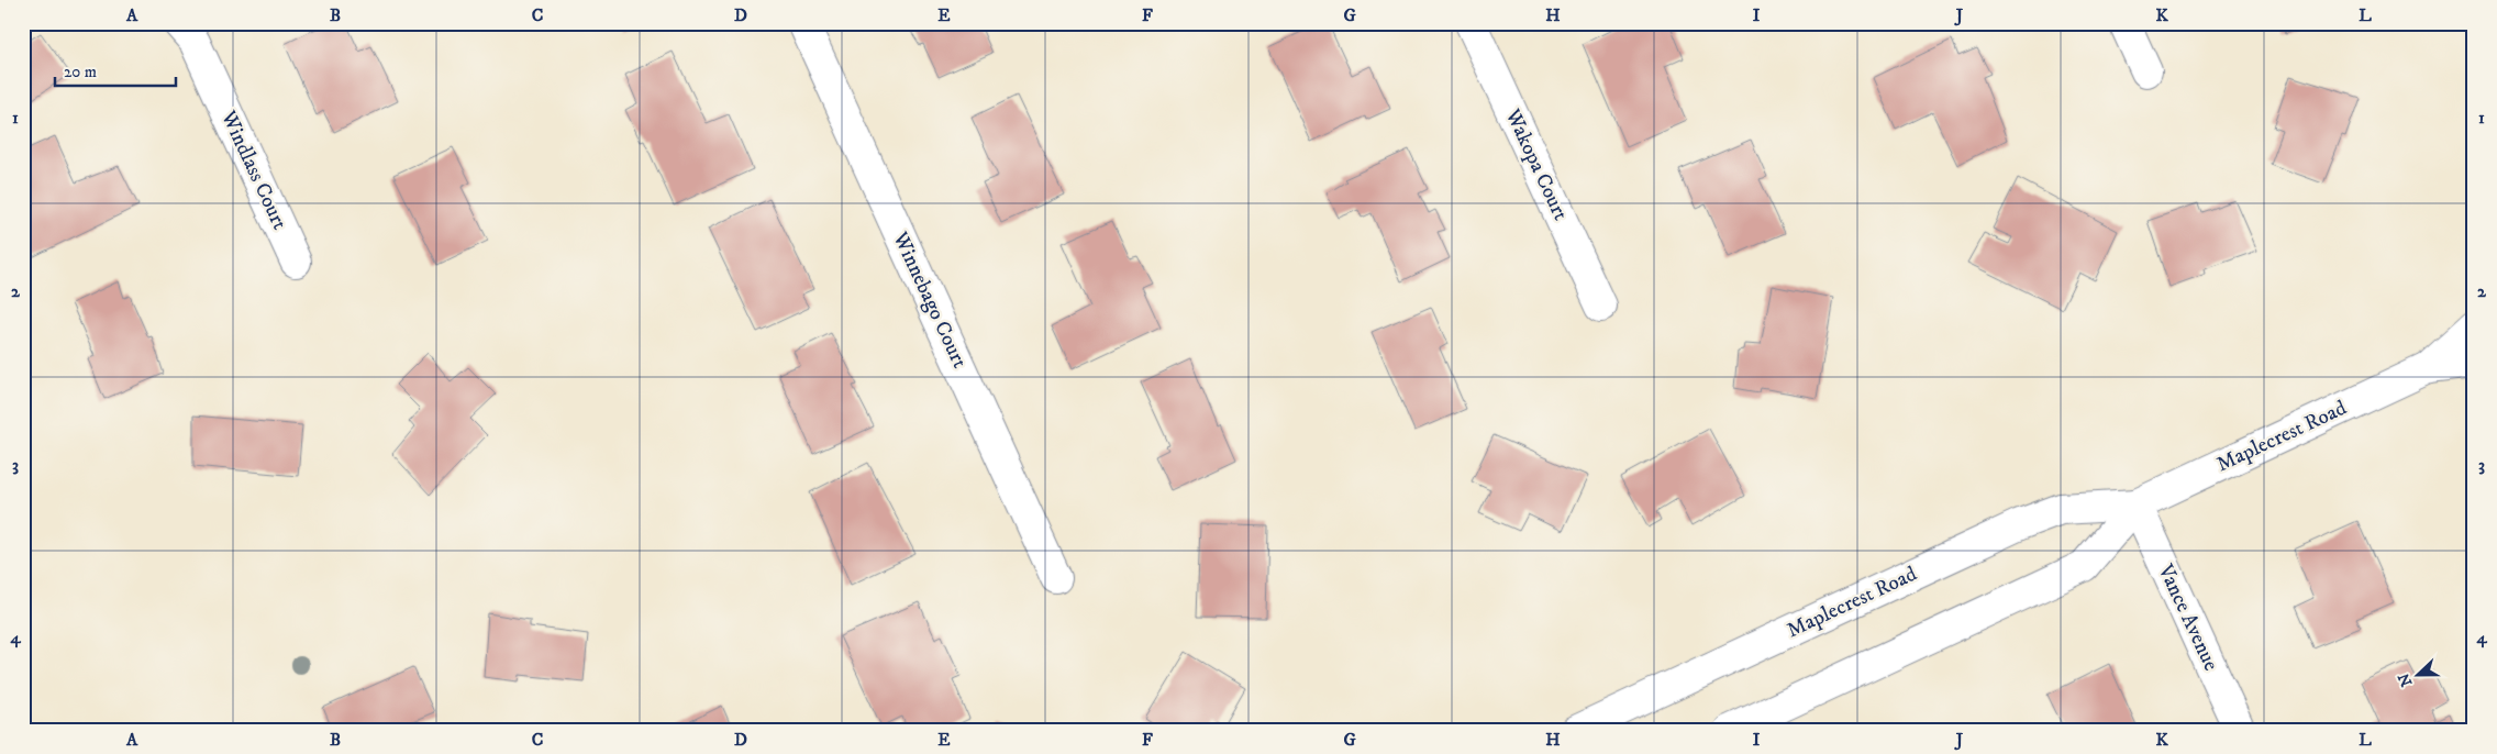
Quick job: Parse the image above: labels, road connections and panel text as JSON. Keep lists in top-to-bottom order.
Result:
{
  "streets": {
    "main road": [
      "Wakopa Court",
      "Windlass Court",
      "Winnebago Court",
      "Maplecrest Road",
      "Vance Avenue"
    ]
  },
  "crossings": [
    ["Maplecrest Road", "Vance Avenue"]
  ],
  "scale_bar": "20 m",
  "north": "left",
  "grid": {
    "columns": [
      "A",
      "B",
      "C",
      "D",
      "E",
      "F",
      "G",
      "H",
      "I",
      "J",
      "K",
      "L"
    ],
    "rows": [
      "1",
      "2",
      "3",
      "4"
    ]
  }
}
